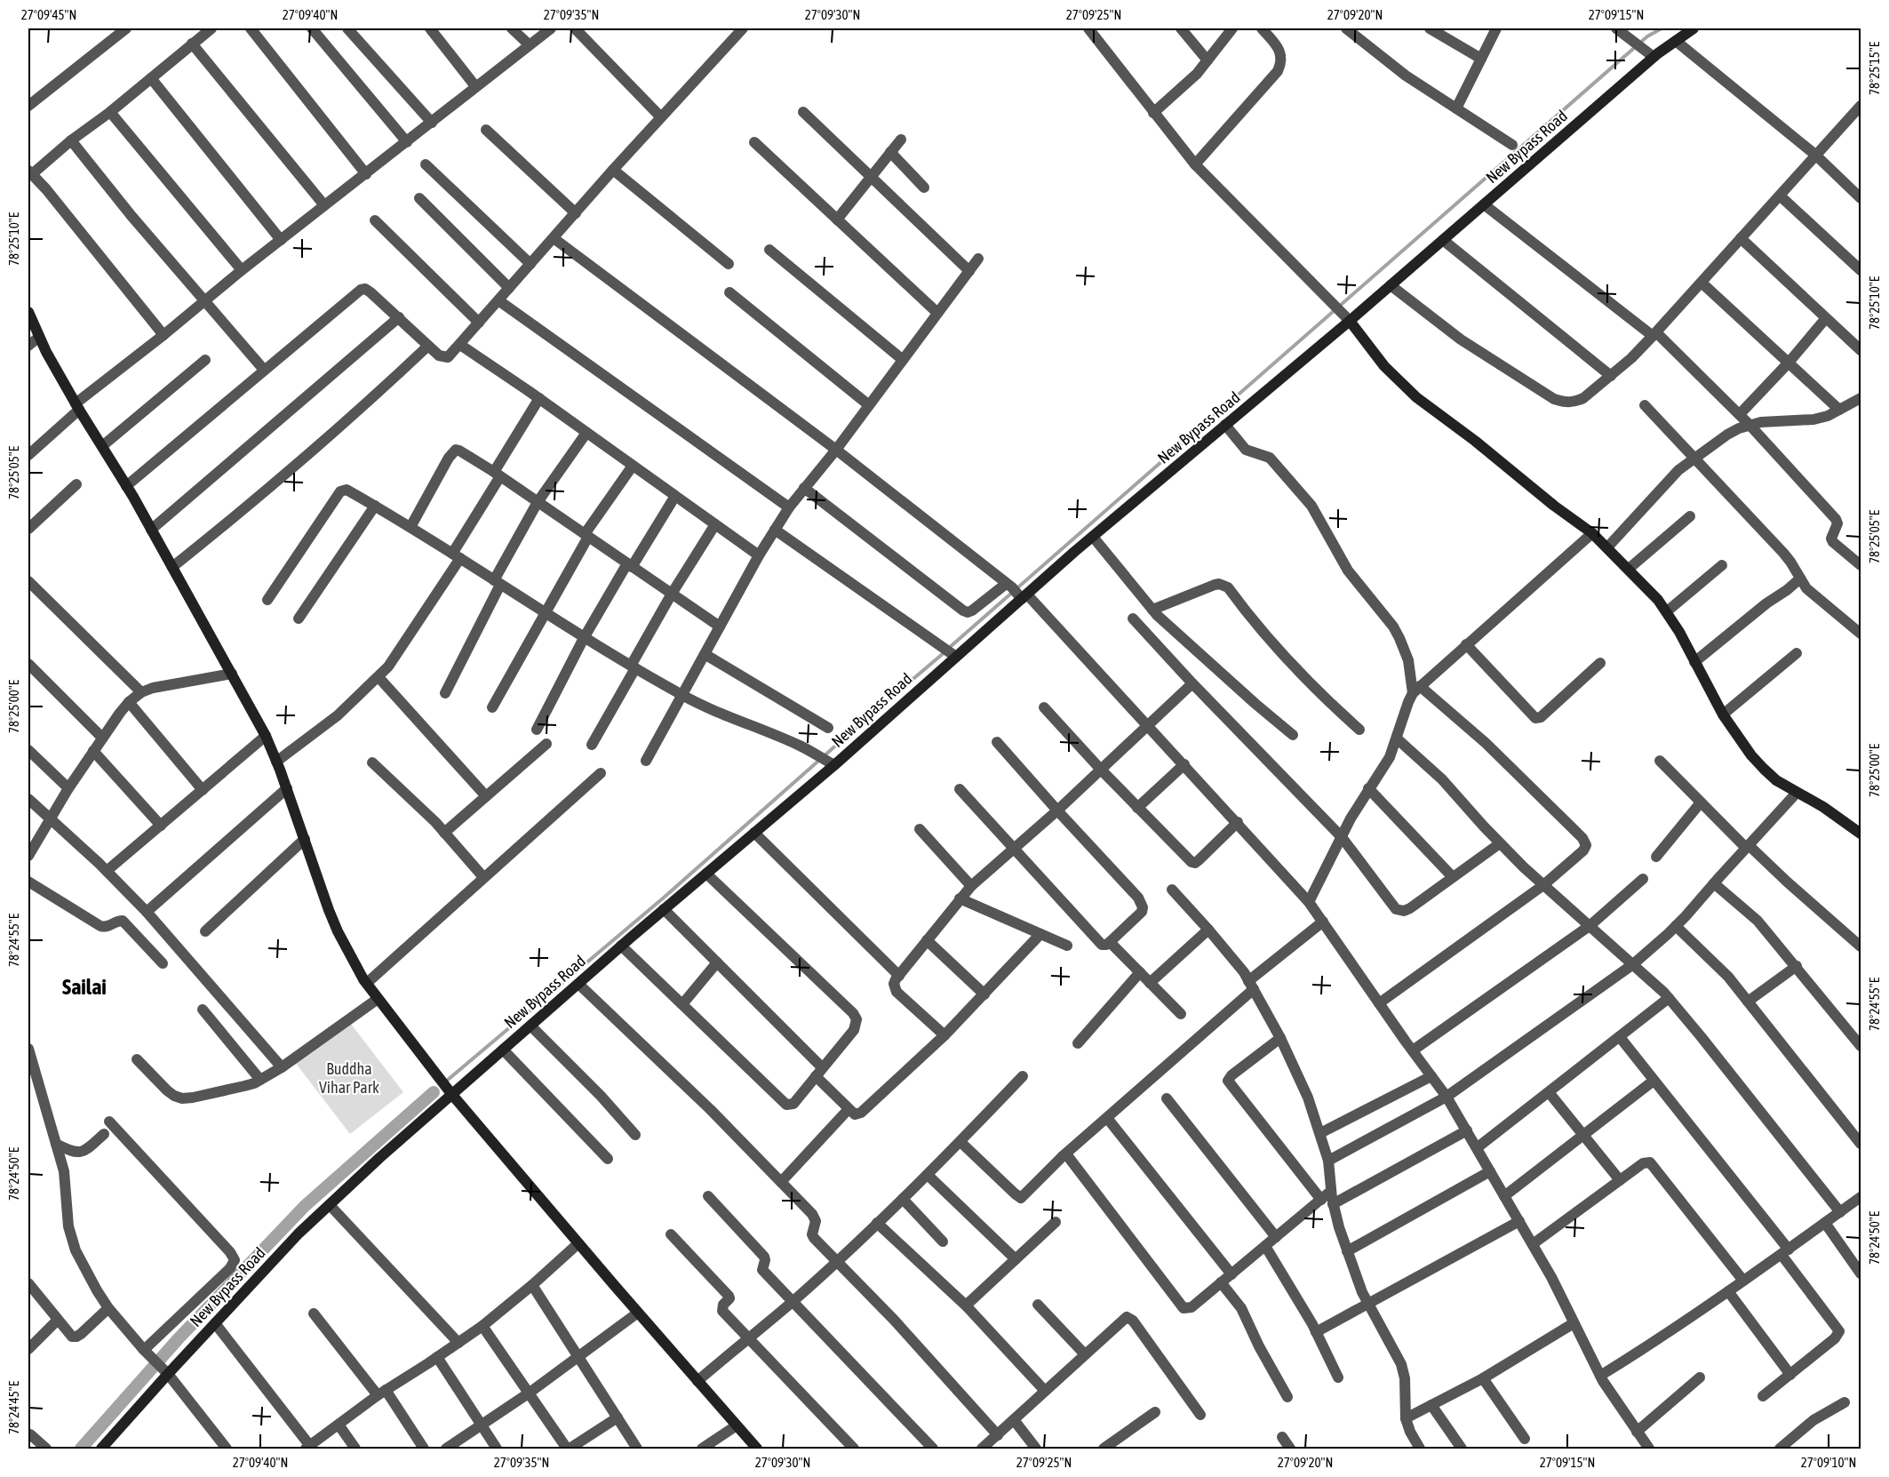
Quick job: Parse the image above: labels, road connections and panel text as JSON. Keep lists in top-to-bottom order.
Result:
{
  "streets": {
    "main road": ["New Bypass Road"]
  },
  "districts": ["Sailai"],
  "parks": ["Buddha Vihar Park"],
  "coordinates": [
    "27°09'45\"N",
    "27°09'40\"N",
    "27°09'35\"N",
    "27°09'30\"N",
    "27°09'25\"N",
    "27°09'20\"N",
    "27°09'15\"N",
    "78°25'15\"E",
    "78°25'10\"E",
    "78°25'05\"E",
    "78°25'00\"E",
    "78°24'55\"E",
    "78°24'50\"E",
    "78°24'45\"E",
    "27°09'10\"N"
  ]
}
